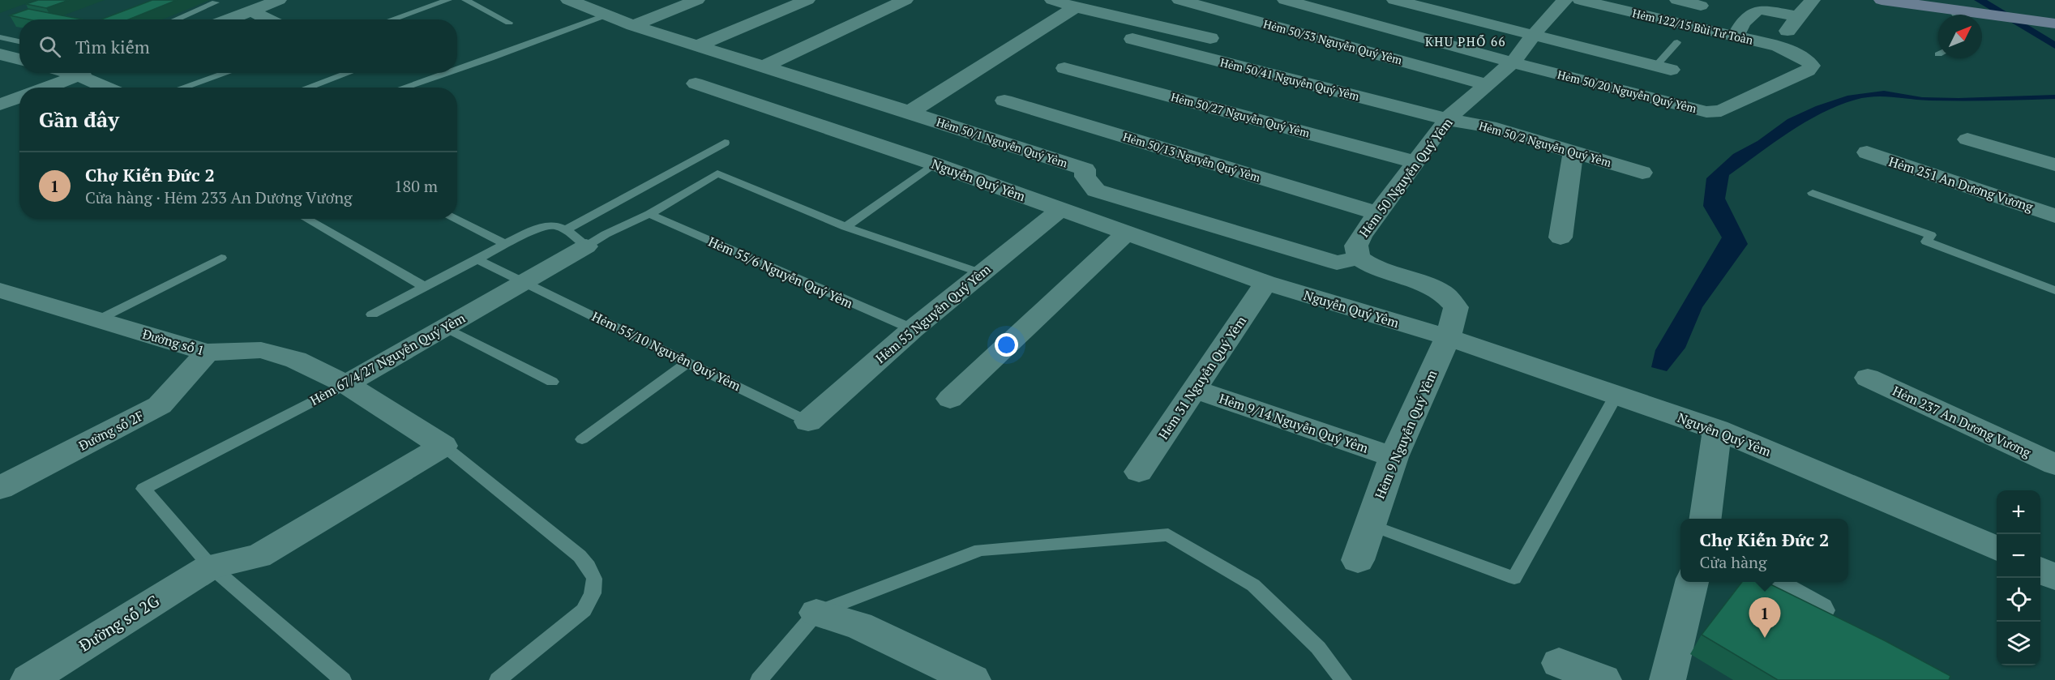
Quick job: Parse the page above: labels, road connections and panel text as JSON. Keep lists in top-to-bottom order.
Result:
{
  "streets": {
    "street": [
      "Hẻm 122/15 Bùi Tư Toàn",
      "Hẻm 50/53 Nguyễn Quý Yêm",
      "Hẻm 50/41 Nguyễn Quý Yêm",
      "Hẻm 50/20 Nguyễn Quý Yêm",
      "Hẻm 50/27 Nguyễn Quý Yêm",
      "Hẻm 50/1 Nguyễn Quý Yêm",
      "Hẻm 50/2 Nguyễn Quý Yêm",
      "Hẻm 50/13 Nguyễn Quý Yêm",
      "Hẻm 50 Nguyễn Quý Yêm",
      "Nguyễn Quý Yêm",
      "Hẻm 251 An Dương Vương",
      "Hẻm 55 Nguyễn Quý Yêm",
      "Đường số 1",
      "Hẻm 67/4/27 Nguyễn Quý Yêm",
      "Hẻm 31 Nguyễn Quý Yêm",
      "Hẻm 237 An Dương Vương",
      "Hẻm 9/14 Nguyễn Quý Yêm",
      "Đường số 2F",
      "Hẻm 9 Nguyễn Quý Yêm",
      "Đường số 2G"
    ],
    "lane": ["Hẻm 55/6 Nguyễn Quý Yêm", "Hẻm 55/10 Nguyễn Quý Yêm"]
  },
  "crossings": [
    ["Hẻm 122/15 Bùi Tư Toàn", "Hẻm 50/20 Nguyễn Quý Yêm"],
    ["Hẻm 50/53 Nguyễn Quý Yêm", "Hẻm 50 Nguyễn Quý Yêm"],
    ["Hẻm 50/41 Nguyễn Quý Yêm", "Hẻm 50/2 Nguyễn Quý Yêm"],
    ["Hẻm 50/41 Nguyễn Quý Yêm", "Hẻm 50 Nguyễn Quý Yêm"],
    ["Hẻm 50/20 Nguyễn Quý Yêm", "Hẻm 50 Nguyễn Quý Yêm"],
    ["Hẻm 50/27 Nguyễn Quý Yêm", "Hẻm 50 Nguyễn Quý Yêm"],
    ["Hẻm 50/1 Nguyễn Quý Yêm", "Hẻm 50 Nguyễn Quý Yêm"],
    ["Hẻm 50/2 Nguyễn Quý Yêm", "Hẻm 50 Nguyễn Quý Yêm"],
    ["Hẻm 50/13 Nguyễn Quý Yêm", "Hẻm 50 Nguyễn Quý Yêm"],
    ["Hẻm 50 Nguyễn Quý Yêm", "Nguyễn Quý Yêm"],
    ["Hẻm 50 Nguyễn Quý Yêm", "Hẻm 9 Nguyễn Quý Yêm"],
    ["Nguyễn Quý Yêm", "Hẻm 55 Nguyễn Quý Yêm"],
    ["Nguyễn Quý Yêm", "Hẻm 31 Nguyễn Quý Yêm"],
    ["Nguyễn Quý Yêm", "Hẻm 9 Nguyễn Quý Yêm"],
    ["Hẻm 55/6 Nguyễn Quý Yêm", "Hẻm 55 Nguyễn Quý Yêm"],
    ["Hẻm 55/6 Nguyễn Quý Yêm", "Hẻm 67/4/27 Nguyễn Quý Yêm"],
    ["Hẻm 55 Nguyễn Quý Yêm", "Hẻm 55/10 Nguyễn Quý Yêm"],
    ["Đường số 1", "Hẻm 67/4/27 Nguyễn Quý Yêm"],
    ["Đường số 1", "Đường số 2F"],
    ["Đường số 1", "Đường số 2G"],
    ["Hẻm 55/10 Nguyễn Quý Yêm", "Hẻm 67/4/27 Nguyễn Quý Yêm"],
    ["Hẻm 67/4/27 Nguyễn Quý Yêm", "Đường số 2G"],
    ["Hẻm 31 Nguyễn Quý Yêm", "Hẻm 9/14 Nguyễn Quý Yêm"],
    ["Hẻm 9/14 Nguyễn Quý Yêm", "Hẻm 9 Nguyễn Quý Yêm"]
  ],
  "districts": ["KHU PHỐ 66"],
  "north": "top right",
  "page": {
    "search": "Tìm kiếm",
    "heading": "Gần đây",
    "list": [
      {
        "mark": "1",
        "name": "Chợ Kiến Đức 2",
        "note": "Cửa hàng · Hẻm 233 An Dương Vương",
        "value": "180 m"
      }
    ],
    "map_buttons": ["+", "−"],
    "popup": ["Chợ Kiến Đức 2", "Cửa hàng"],
    "pins": "1"
  }
}
